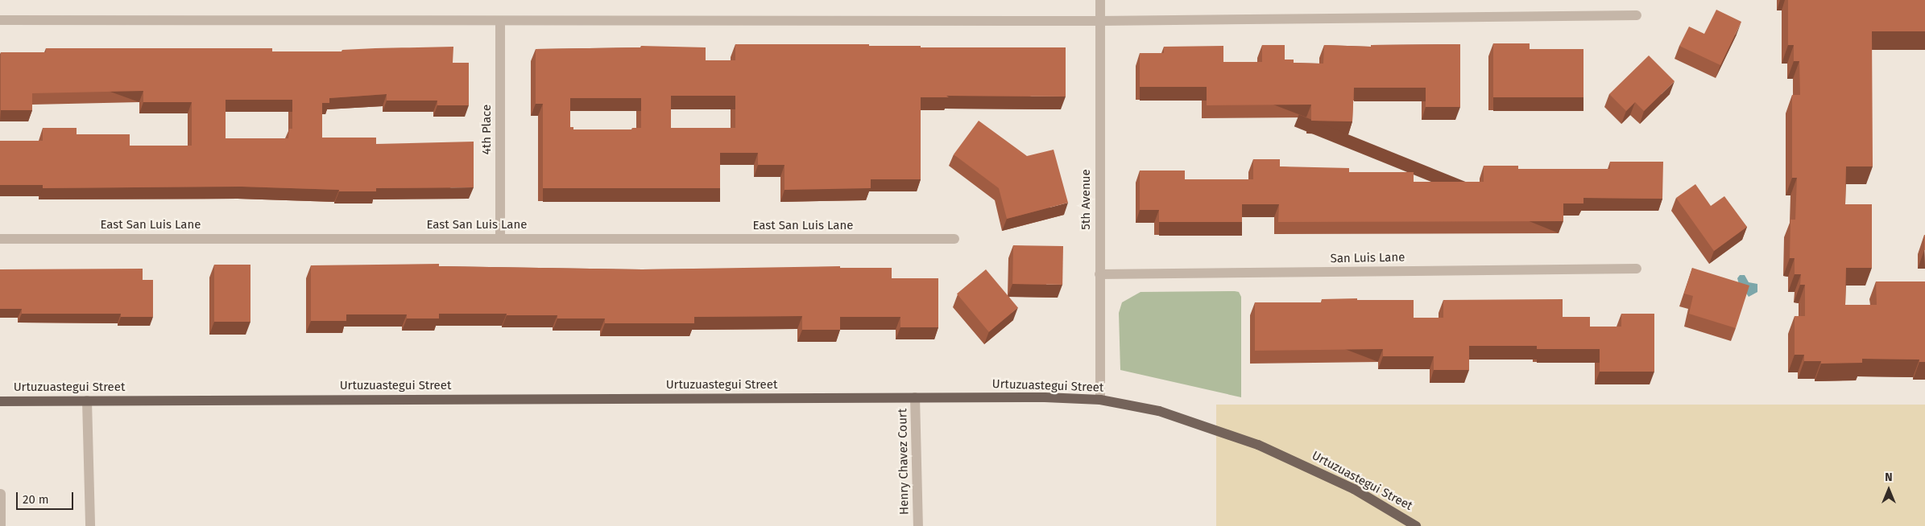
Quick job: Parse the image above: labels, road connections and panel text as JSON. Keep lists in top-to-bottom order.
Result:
{
  "streets": {
    "main road": ["Urtuzuastegui Street"],
    "street": [
      "4th Place",
      "5th Avenue",
      "East San Luis Lane",
      "San Luis Lane",
      "Henry Chavez Court"
    ]
  },
  "crossings": [
    ["4th Place", "East San Luis Lane"],
    ["5th Avenue", "San Luis Lane"],
    ["5th Avenue", "Urtuzuastegui Street"],
    ["Urtuzuastegui Street", "Henry Chavez Court"]
  ],
  "scale_bar": "20 m",
  "north": "top"
}
